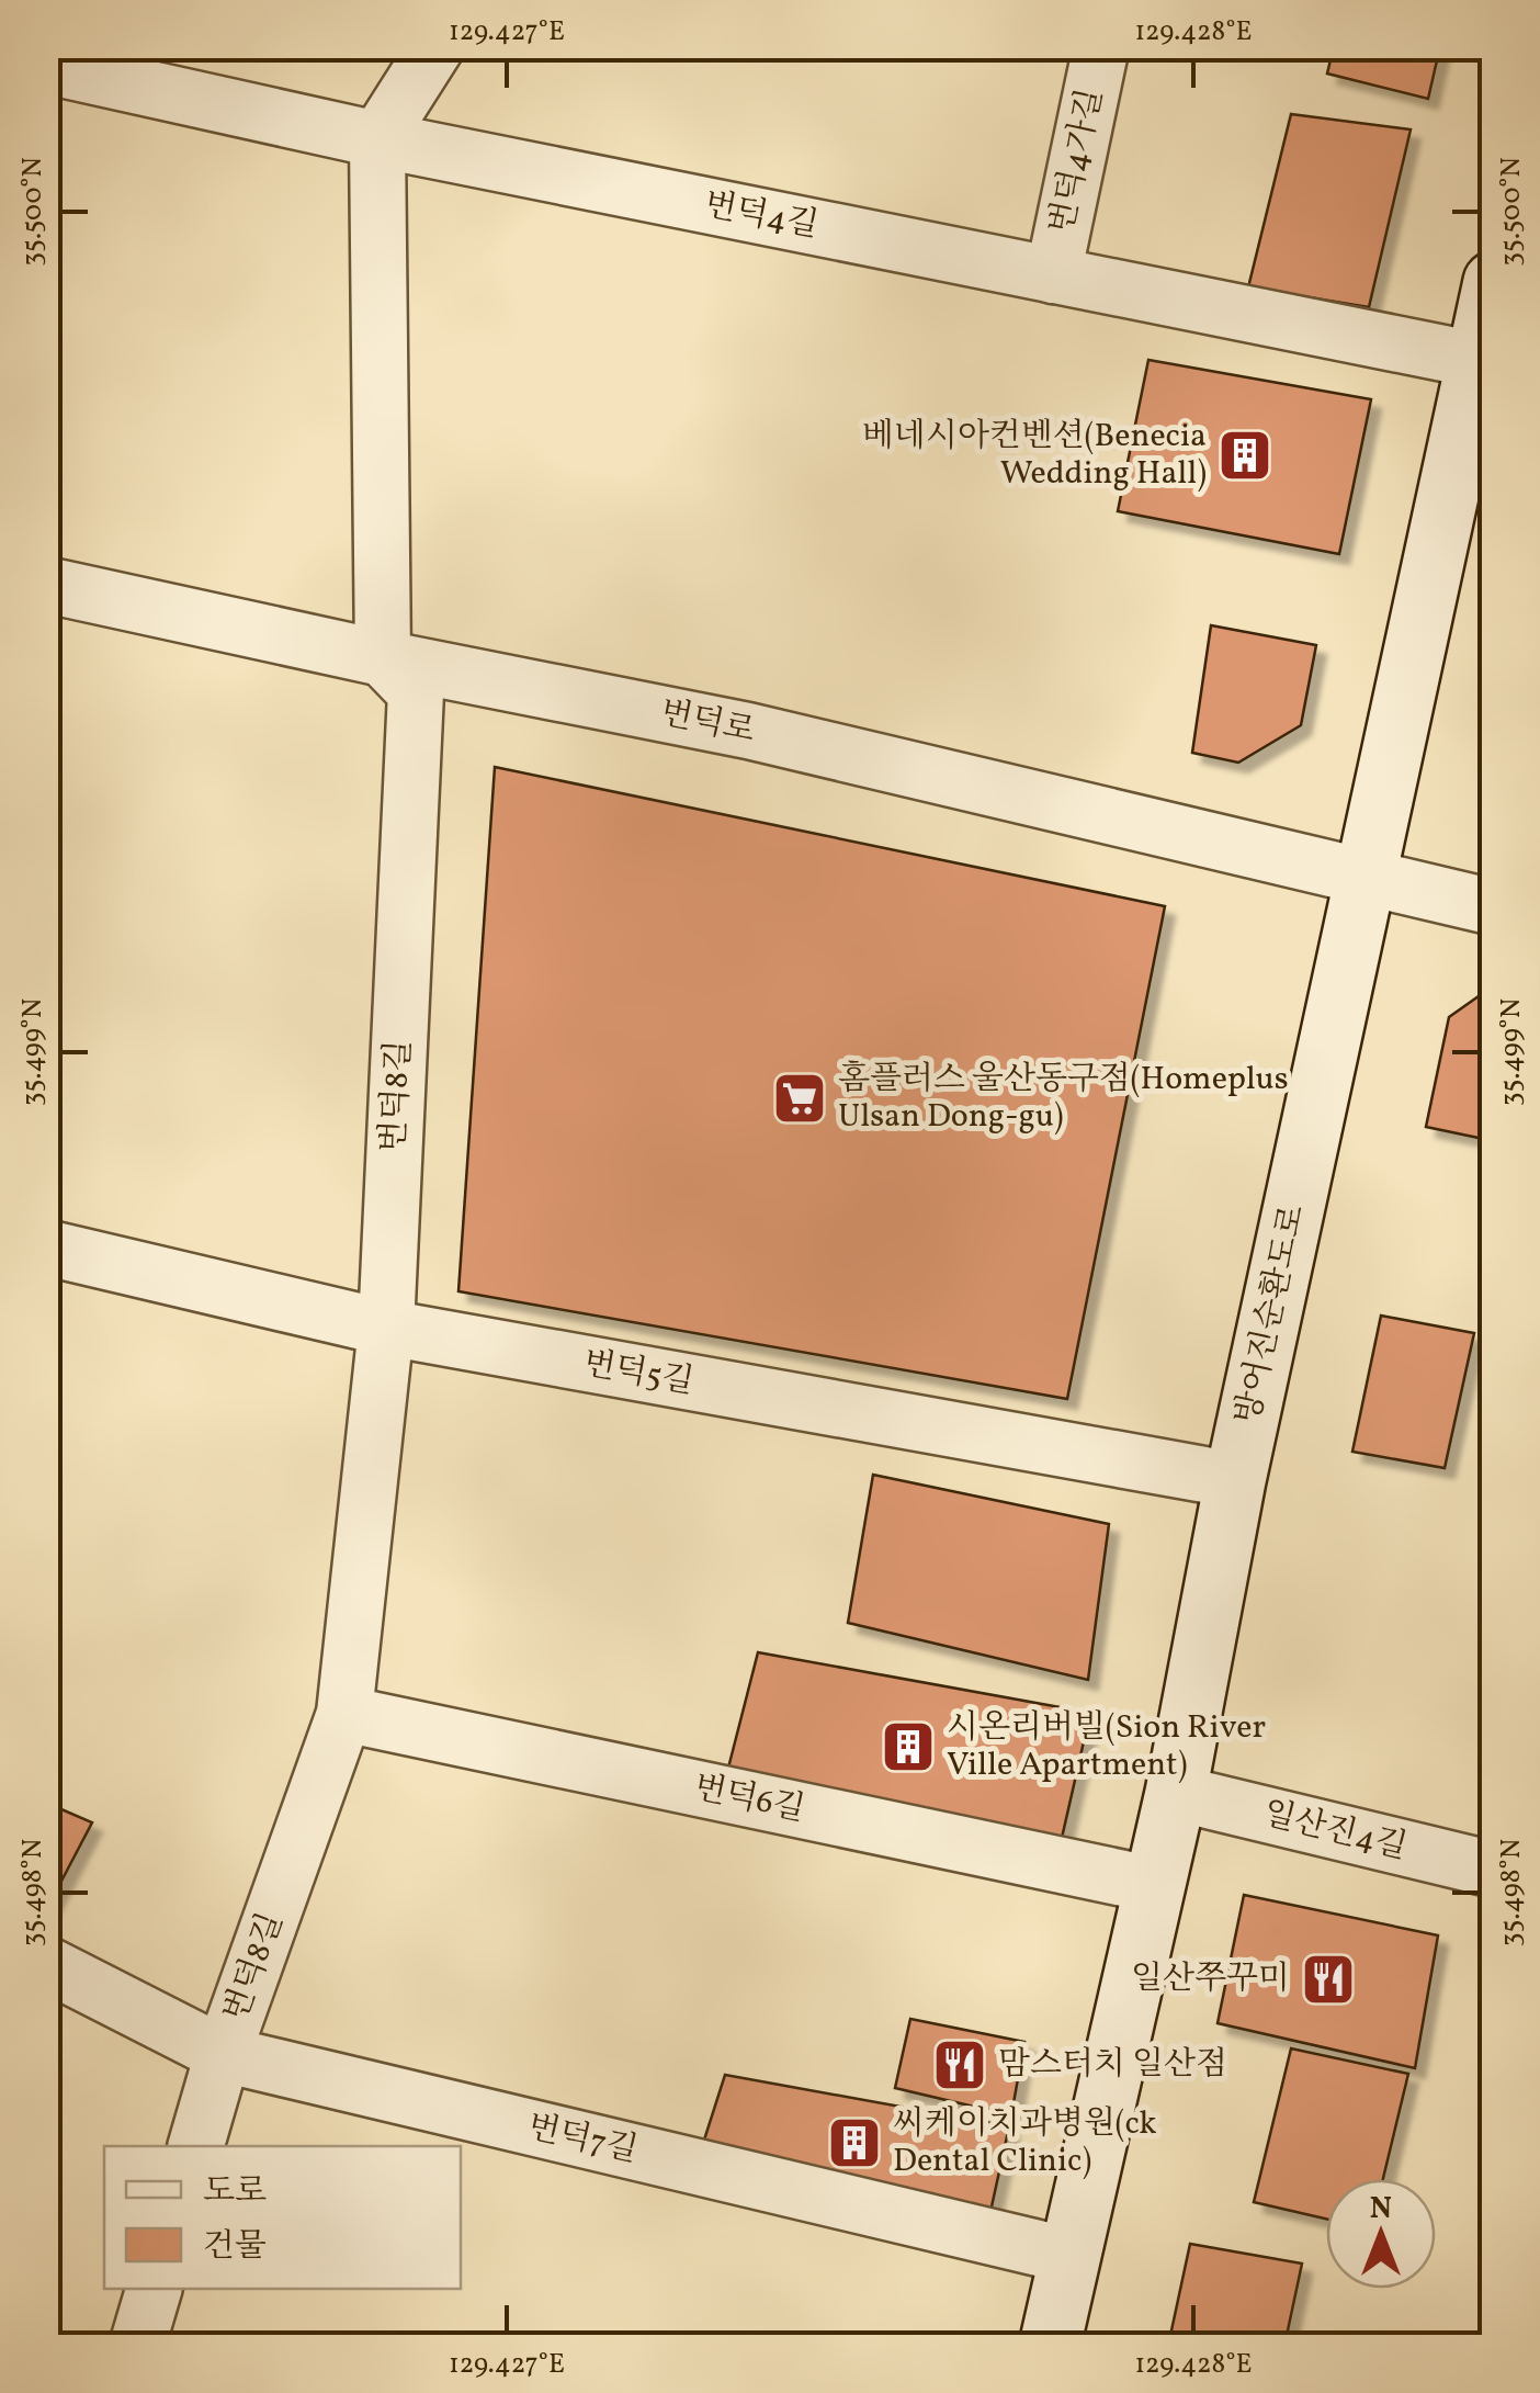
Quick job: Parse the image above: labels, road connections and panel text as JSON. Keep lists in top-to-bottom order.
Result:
{
  "streets": {
    "main road": ["방어진순환도로"],
    "street": [
      "번덕4가길",
      "번덕4길",
      "번덕로",
      "번덕8길",
      "번덕5길",
      "번덕6길",
      "일산진4길",
      "번덕7길"
    ]
  },
  "crossings": [
    ["번덕4가길", "번덕4길"],
    ["번덕4길", "방어진순환도로"],
    ["번덕로", "번덕8길"],
    ["번덕로", "방어진순환도로"],
    ["번덕8길", "번덕5길"],
    ["번덕8길", "번덕6길"],
    ["번덕8길", "번덕7길"],
    ["방어진순환도로", "번덕5길"],
    ["방어진순환도로", "번덕6길"],
    ["방어진순환도로", "일산진4길"],
    ["방어진순환도로", "번덕7길"]
  ],
  "places": {
    "building": ["베네시아컨벤션(Benecia Wedding Hall)", "시온리버빌(Sion River Ville Apartment)", "씨케이치과병원(ck Dental Clinic)"],
    "supermarket": ["홈플러스 울산동구점(Homeplus Ulsan Dong-gu)"],
    "restaurant": ["일산쭈꾸미", "맘스터치 일산점"]
  },
  "legend": ["도로", "건물"],
  "north": "top",
  "coordinates": [
    "129.427°E",
    "129.428°E",
    "35.500°N",
    "35.499°N",
    "35.498°N"
  ]
}
